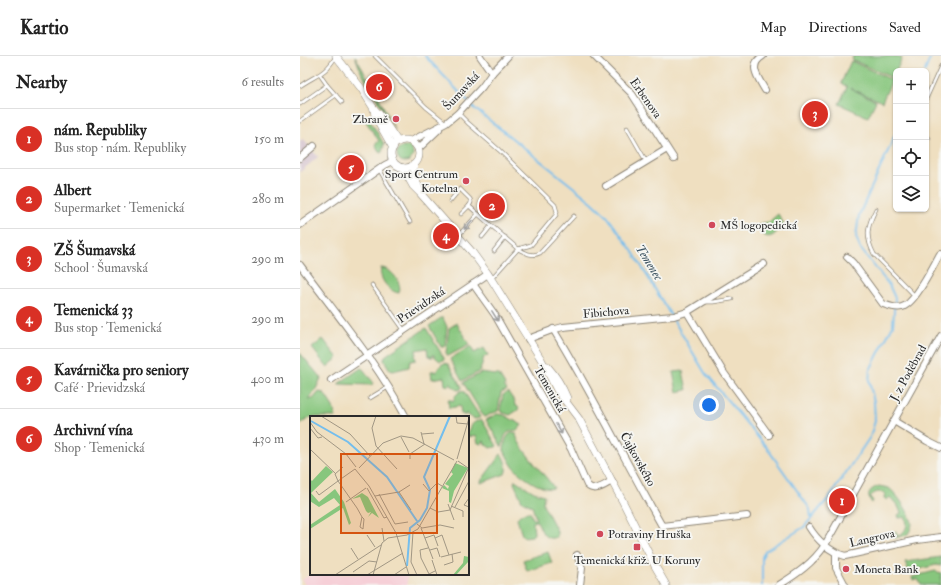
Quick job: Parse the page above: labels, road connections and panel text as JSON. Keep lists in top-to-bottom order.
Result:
{
  "streets": {
    "street": [
      "Šumavská",
      "Erbenova",
      "Prievidzská",
      "Fibichova",
      "J. z Poděbrad",
      "Temenická",
      "Čajkovského",
      "Langrova"
    ]
  },
  "crossings": [
    ["Šumavská", "Temenická"],
    ["Prievidzská", "Temenická"],
    ["Fibichova", "Temenická"],
    ["Fibichova", "Čajkovského"],
    ["J. z Poděbrad", "Langrova"]
  ],
  "water": ["Temenec"],
  "places": {
    "other": [
      "Zbraně",
      "Sport Centrum Kotelna",
      "MŠ logopedická",
      "Potraviny Hruška",
      "Moneta Bank"
    ],
    "transit": ["Temenická křiž. U Koruny"]
  },
  "page": {
    "header": "Kartio",
    "nav": ["Map", "Directions", "Saved"],
    "heading": ["Nearby", "6 results"],
    "map_buttons": ["+", "−"],
    "pins": [
      "6",
      "3",
      "5",
      "2",
      "4",
      "1"
    ],
    "list": [
      {
        "mark": "1",
        "name": "nám. Republiky",
        "note": "Bus stop · nám. Republiky",
        "value": "150 m"
      },
      {
        "mark": "2",
        "name": "Albert",
        "note": "Supermarket · Temenická",
        "value": "280 m"
      },
      {
        "mark": "3",
        "name": "ZŠ Šumavská",
        "note": "School · Šumavská",
        "value": "290 m"
      },
      {
        "mark": "4",
        "name": "Temenická 33",
        "note": "Bus stop · Temenická",
        "value": "290 m"
      },
      {
        "mark": "5",
        "name": "Kavárnička pro seniory",
        "note": "Café · Prievidzská",
        "value": "400 m"
      },
      {
        "mark": "6",
        "name": "Archivní vína",
        "note": "Shop · Temenická",
        "value": "430 m"
      }
    ]
  }
}
